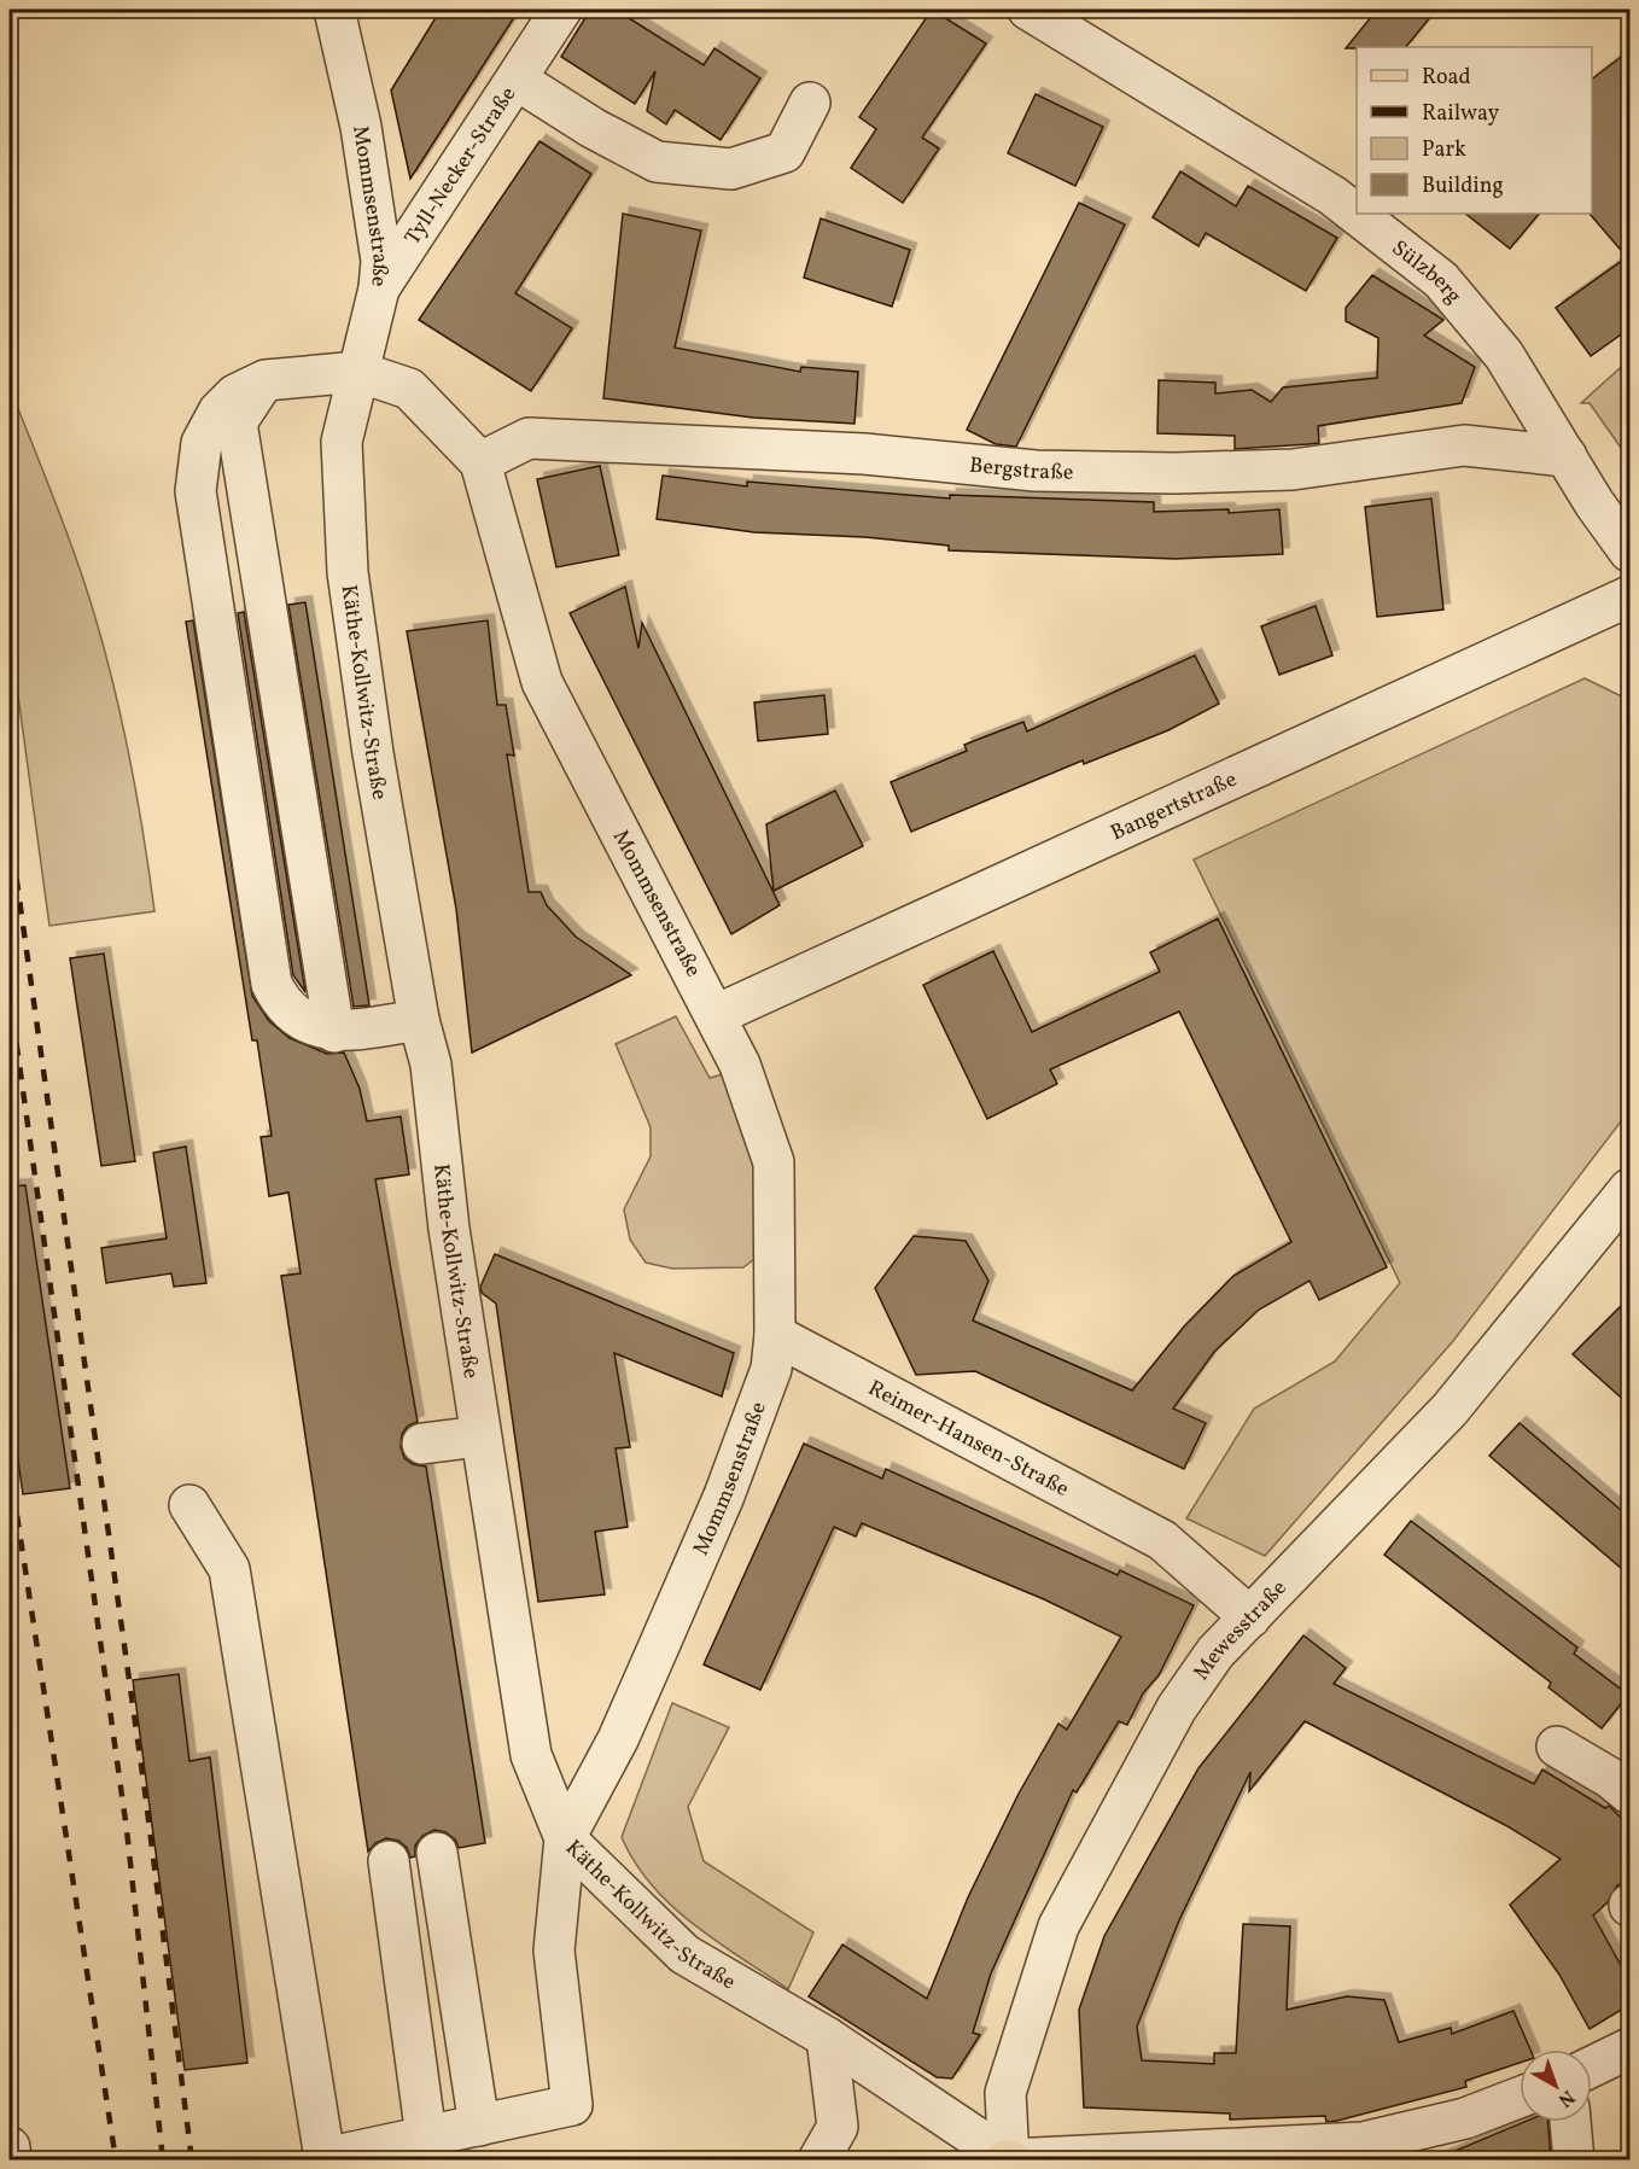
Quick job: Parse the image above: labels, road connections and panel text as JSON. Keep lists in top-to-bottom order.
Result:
{
  "streets": {
    "street": [
      "Tyll-Necker-Straße",
      "Mommsenstraße",
      "Sülzberg",
      "Bergstraße",
      "Käthe-Kollwitz-Straße",
      "Bangertstraße",
      "Reimer-Hansen-Straße",
      "Mewesstraße"
    ]
  },
  "crossings": [
    ["Tyll-Necker-Straße", "Mommsenstraße"],
    ["Mommsenstraße", "Bergstraße"],
    ["Mommsenstraße", "Käthe-Kollwitz-Straße"],
    ["Mommsenstraße", "Bangertstraße"],
    ["Mommsenstraße", "Reimer-Hansen-Straße"],
    ["Sülzberg", "Bergstraße"],
    ["Käthe-Kollwitz-Straße", "Mewesstraße"],
    ["Reimer-Hansen-Straße", "Mewesstraße"]
  ],
  "legend": [
    "Road",
    "Railway",
    "Park",
    "Building"
  ],
  "north": "bottom right"
}
